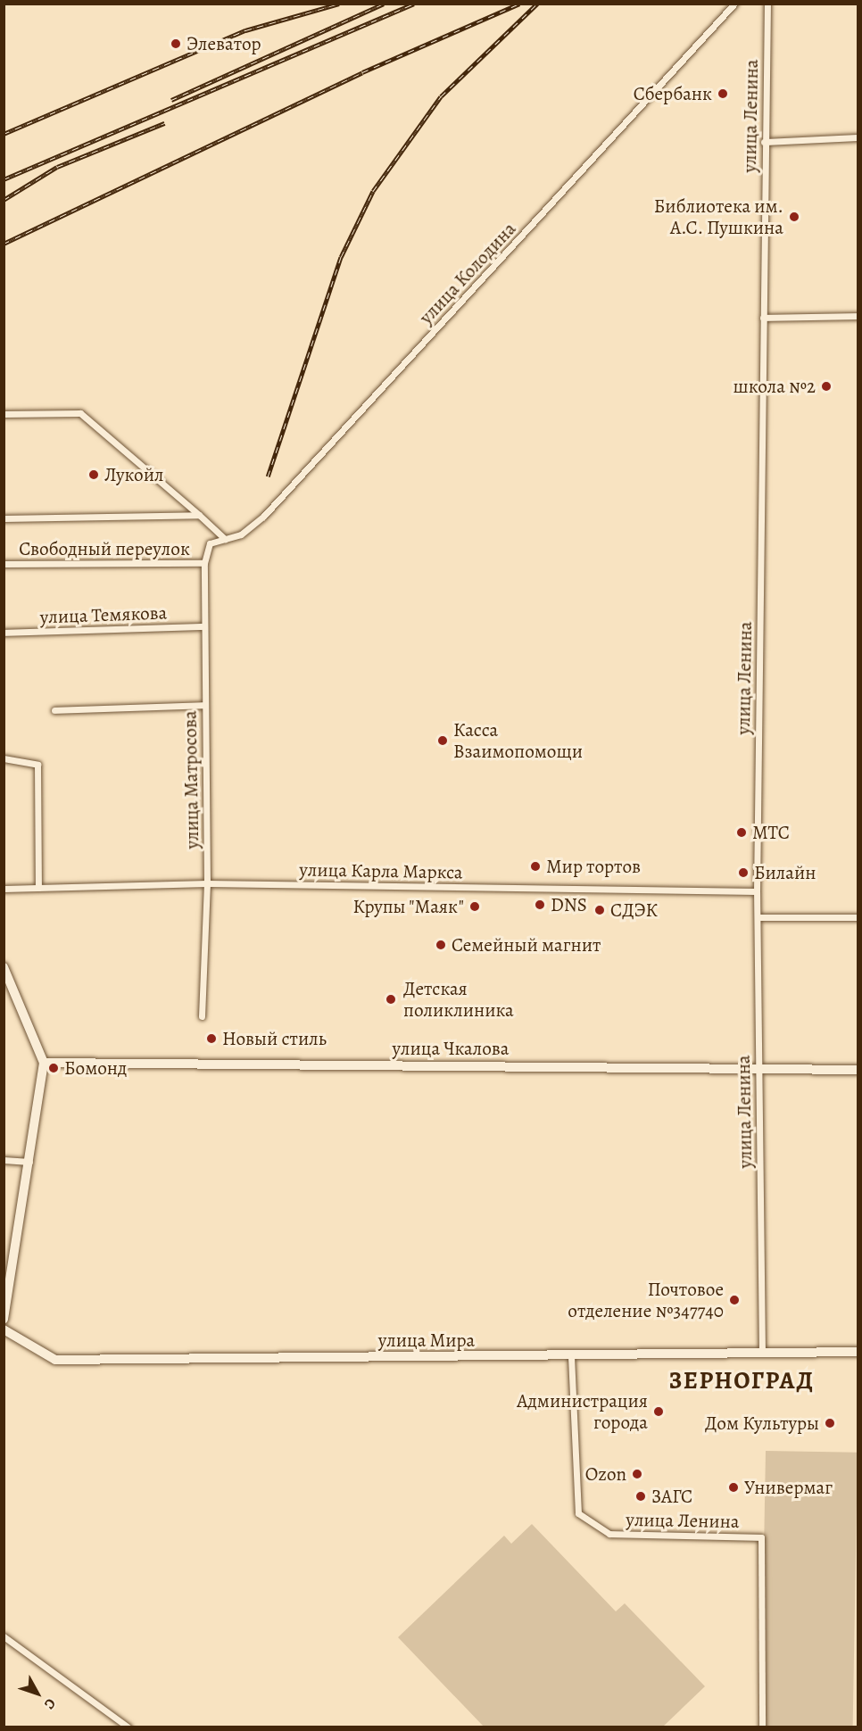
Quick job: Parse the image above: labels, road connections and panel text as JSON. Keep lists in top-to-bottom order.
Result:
{
  "streets": {
    "street": [
      "улица Ленина",
      "улица Колодина",
      "Свободный переулок",
      "улица Темякова",
      "улица Матросова",
      "улица Карла Маркса",
      "улица Чкалова",
      "улица Мира"
    ]
  },
  "crossings": [
    ["улица Ленина", "улица Карла Маркса"],
    ["улица Ленина", "улица Чкалова"],
    ["улица Ленина", "улица Мира"],
    ["улица Колодина", "улица Матросова"],
    ["Свободный переулок", "улица Матросова"],
    ["улица Темякова", "улица Матросова"],
    ["улица Матросова", "улица Карла Маркса"]
  ],
  "districts": ["ЗЕРНОГРАД"],
  "places": [
    "Элеватор",
    "Сбербанк",
    "Библиотека им. А.С. Пушкина",
    "школа №2",
    "Лукойл",
    "Касса Взаимопомощи",
    "МТС",
    "Мир тортов",
    "Билайн",
    "DNS",
    "Крупы \"Маяк\"",
    "СДЭК",
    "Семейный магнит",
    "Детская поликлиника",
    "Новый стиль",
    "Бомонд",
    "Почтовое отделение №347740",
    "Администрация города",
    "Дом Культуры",
    "Ozon",
    "Универмаг",
    "ЗАГС"
  ],
  "north": "bottom right"
}
